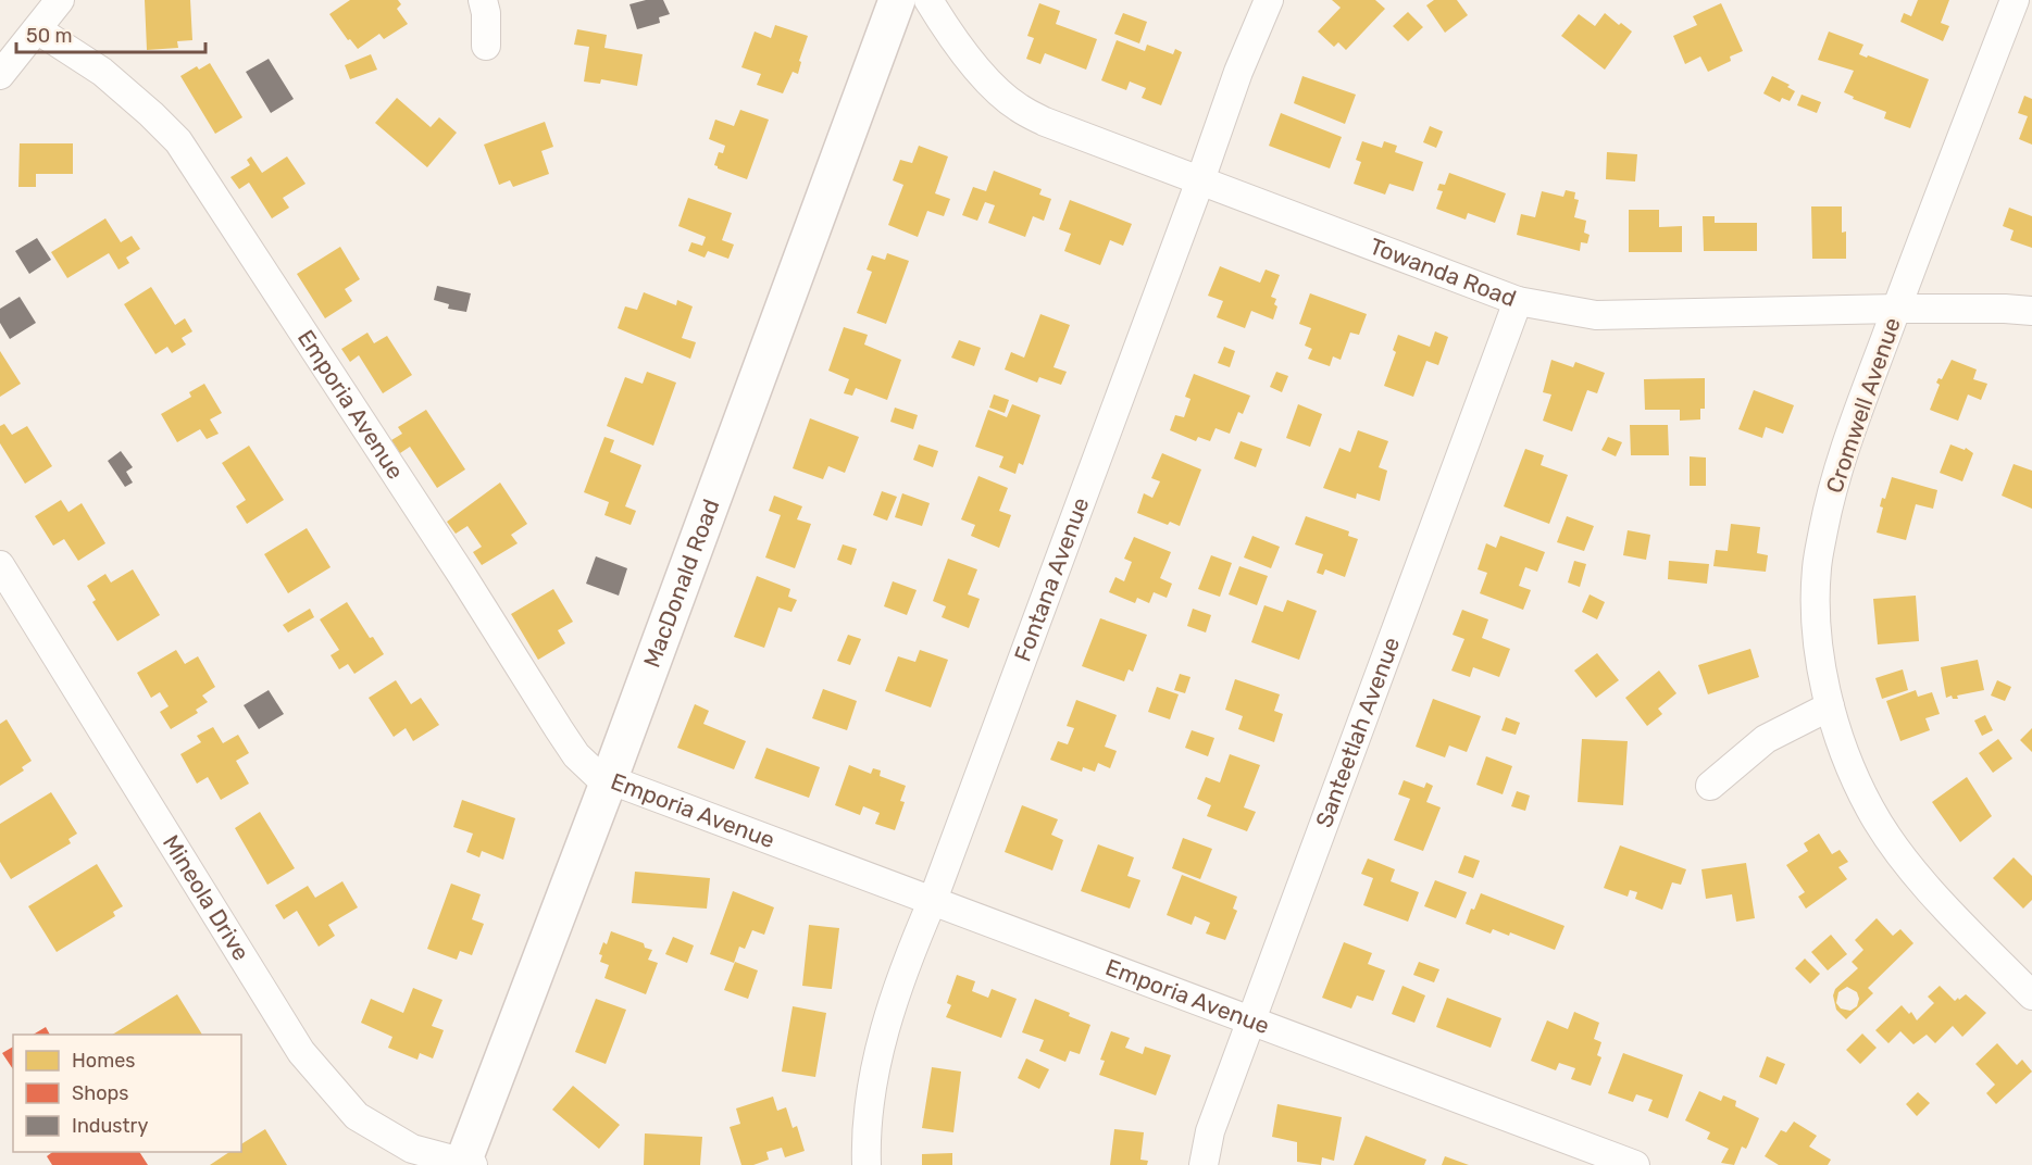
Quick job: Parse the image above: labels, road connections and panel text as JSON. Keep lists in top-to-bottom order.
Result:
{
  "streets": {
    "street": [
      "Towanda Road",
      "Emporia Avenue",
      "Cromwell Avenue",
      "Fontana Avenue",
      "MacDonald Road",
      "Santeetlah Avenue",
      "Mineola Drive"
    ]
  },
  "crossings": [
    ["Towanda Road", "Cromwell Avenue"],
    ["Towanda Road", "Fontana Avenue"],
    ["Towanda Road", "Santeetlah Avenue"],
    ["Emporia Avenue", "Fontana Avenue"],
    ["Emporia Avenue", "MacDonald Road"],
    ["Emporia Avenue", "Santeetlah Avenue"],
    ["MacDonald Road", "Mineola Drive"]
  ],
  "legend": ["Homes", "Shops", "Industry"],
  "scale_bar": "50 m"
}
